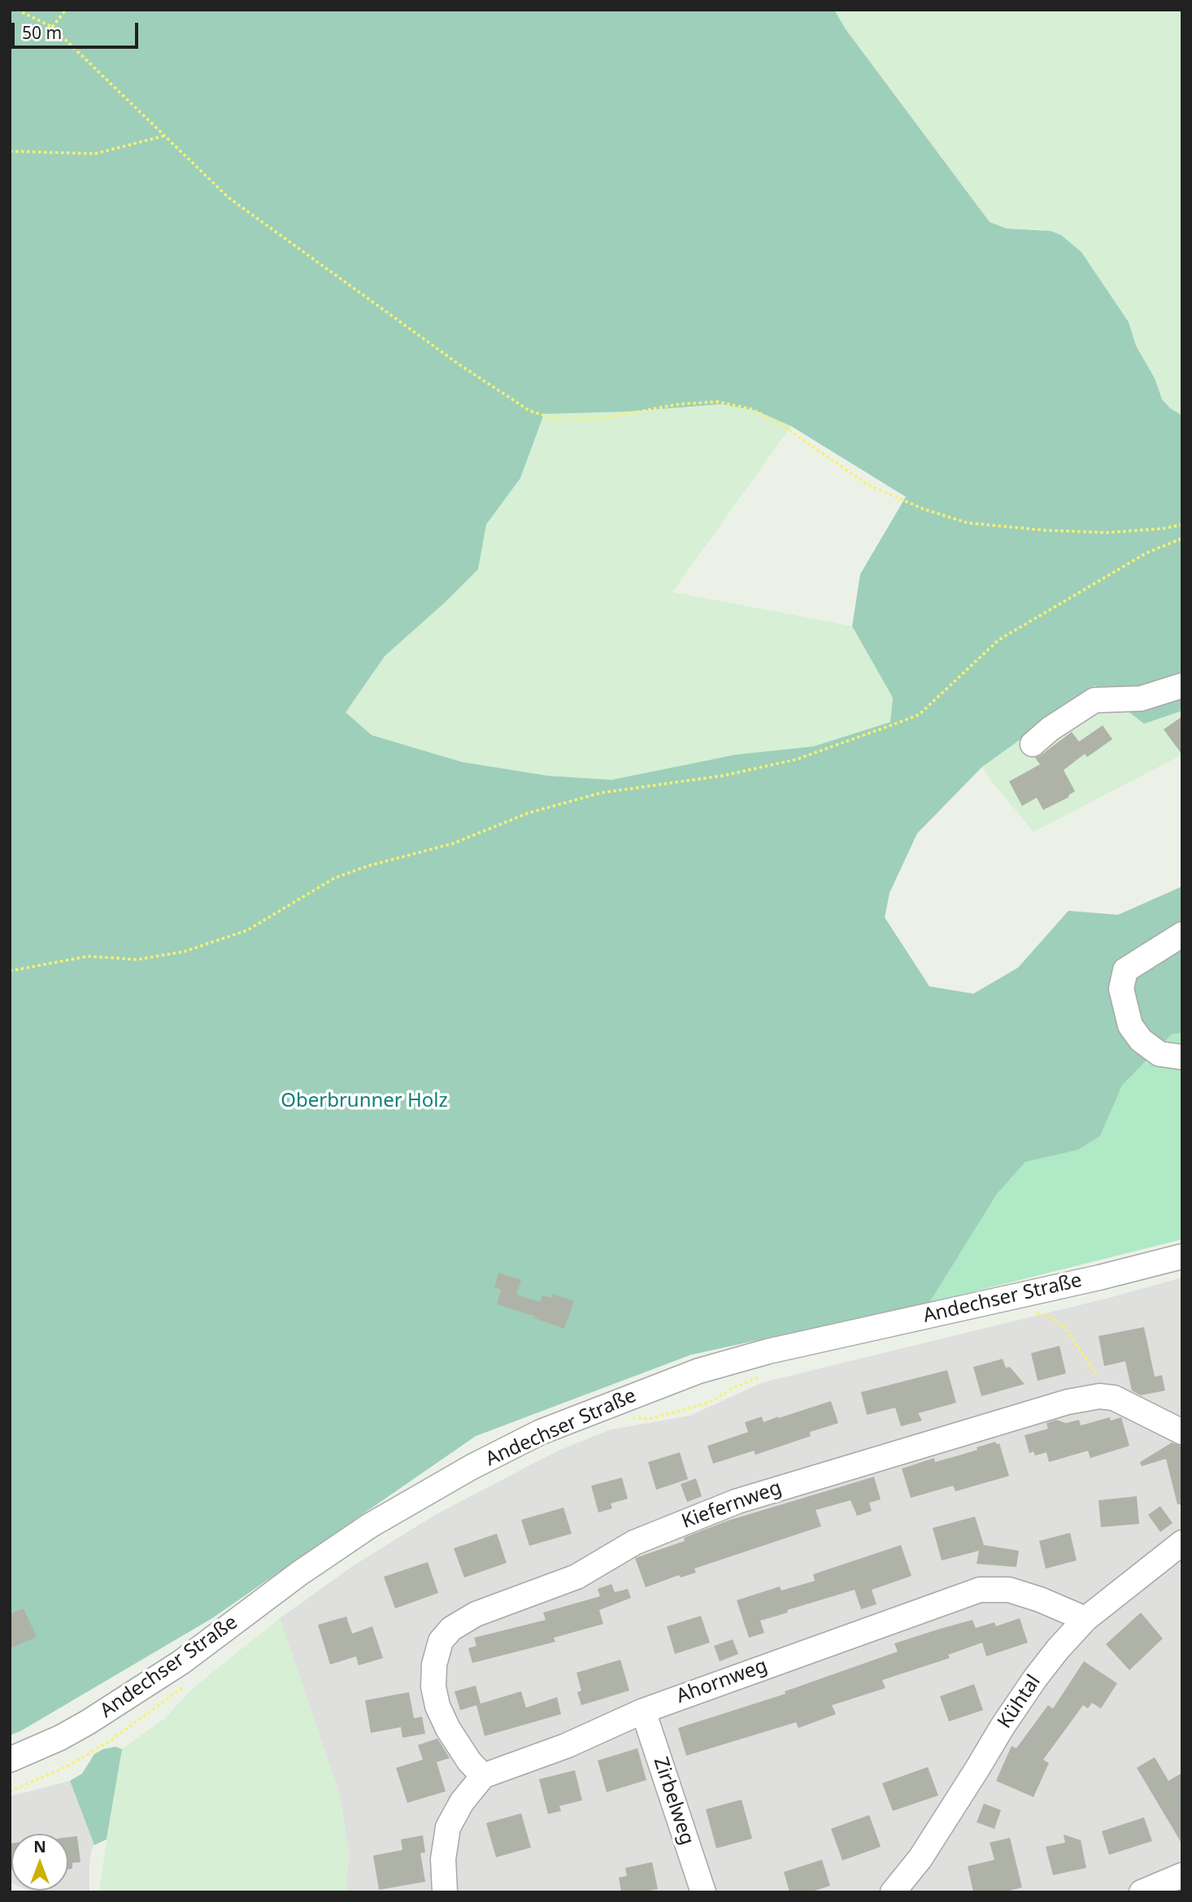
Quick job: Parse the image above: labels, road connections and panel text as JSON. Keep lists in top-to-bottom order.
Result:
{
  "streets": {
    "street": [
      "Andechser Straße",
      "Kiefernweg",
      "Ahornweg",
      "Kühtal",
      "Zirbelweg"
    ]
  },
  "crossings": [
    ["Kiefernweg", "Ahornweg"],
    ["Ahornweg", "Kühtal"],
    ["Ahornweg", "Zirbelweg"]
  ],
  "parks": ["Oberbrunner Holz"],
  "scale_bar": "50 m",
  "north": "top"
}
